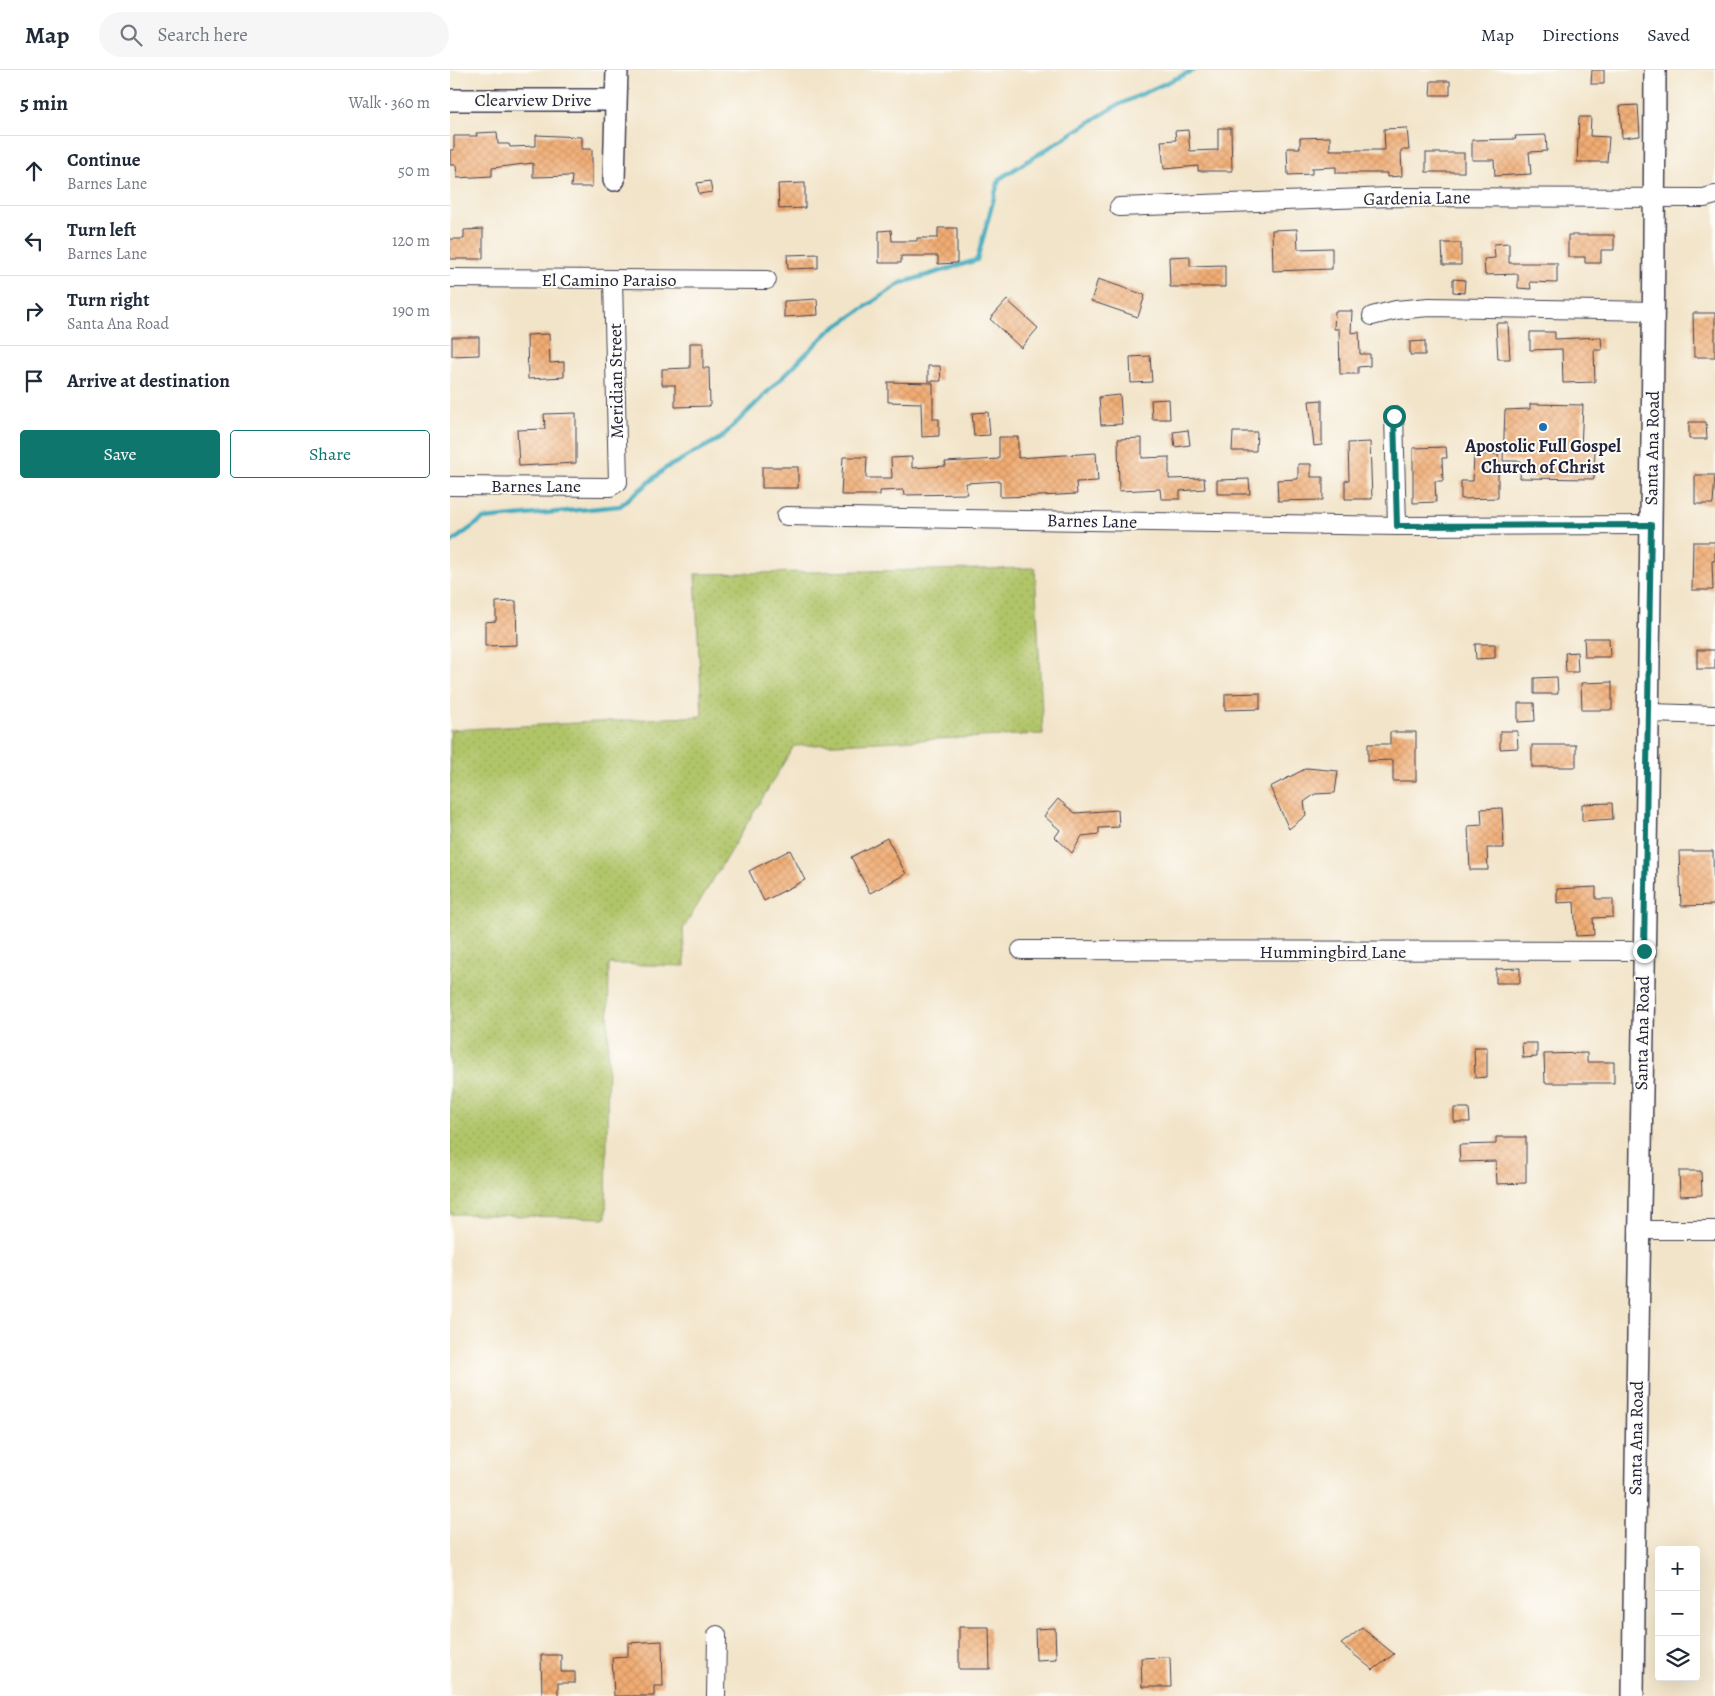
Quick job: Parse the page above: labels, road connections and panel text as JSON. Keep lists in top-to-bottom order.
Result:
{
  "streets": {
    "street": [
      "Clearview Drive",
      "Gardenia Lane",
      "El Camino Paraiso",
      "Meridian Street",
      "Santa Ana Road",
      "Barnes Lane",
      "Hummingbird Lane"
    ]
  },
  "crossings": [
    ["Gardenia Lane", "Santa Ana Road"],
    ["El Camino Paraiso", "Meridian Street"],
    ["Meridian Street", "Barnes Lane"],
    ["Santa Ana Road", "Barnes Lane"],
    ["Santa Ana Road", "Hummingbird Lane"]
  ],
  "places": ["Apostolic Full Gospel Church of Christ"],
  "page": {
    "header": "Map",
    "search": "Search here",
    "nav": ["Map", "Directions", "Saved"],
    "heading": ["5 min", "Walk · 360 m"],
    "list": [
      ["Continue", "Barnes Lane", "50 m"],
      ["Turn left", "Barnes Lane", "120 m"],
      ["Turn right", "Santa Ana Road", "190 m"],
      "Arrive at destination"
    ],
    "buttons": ["Save", "Share"],
    "map_buttons": ["+", "−"]
  }
}
